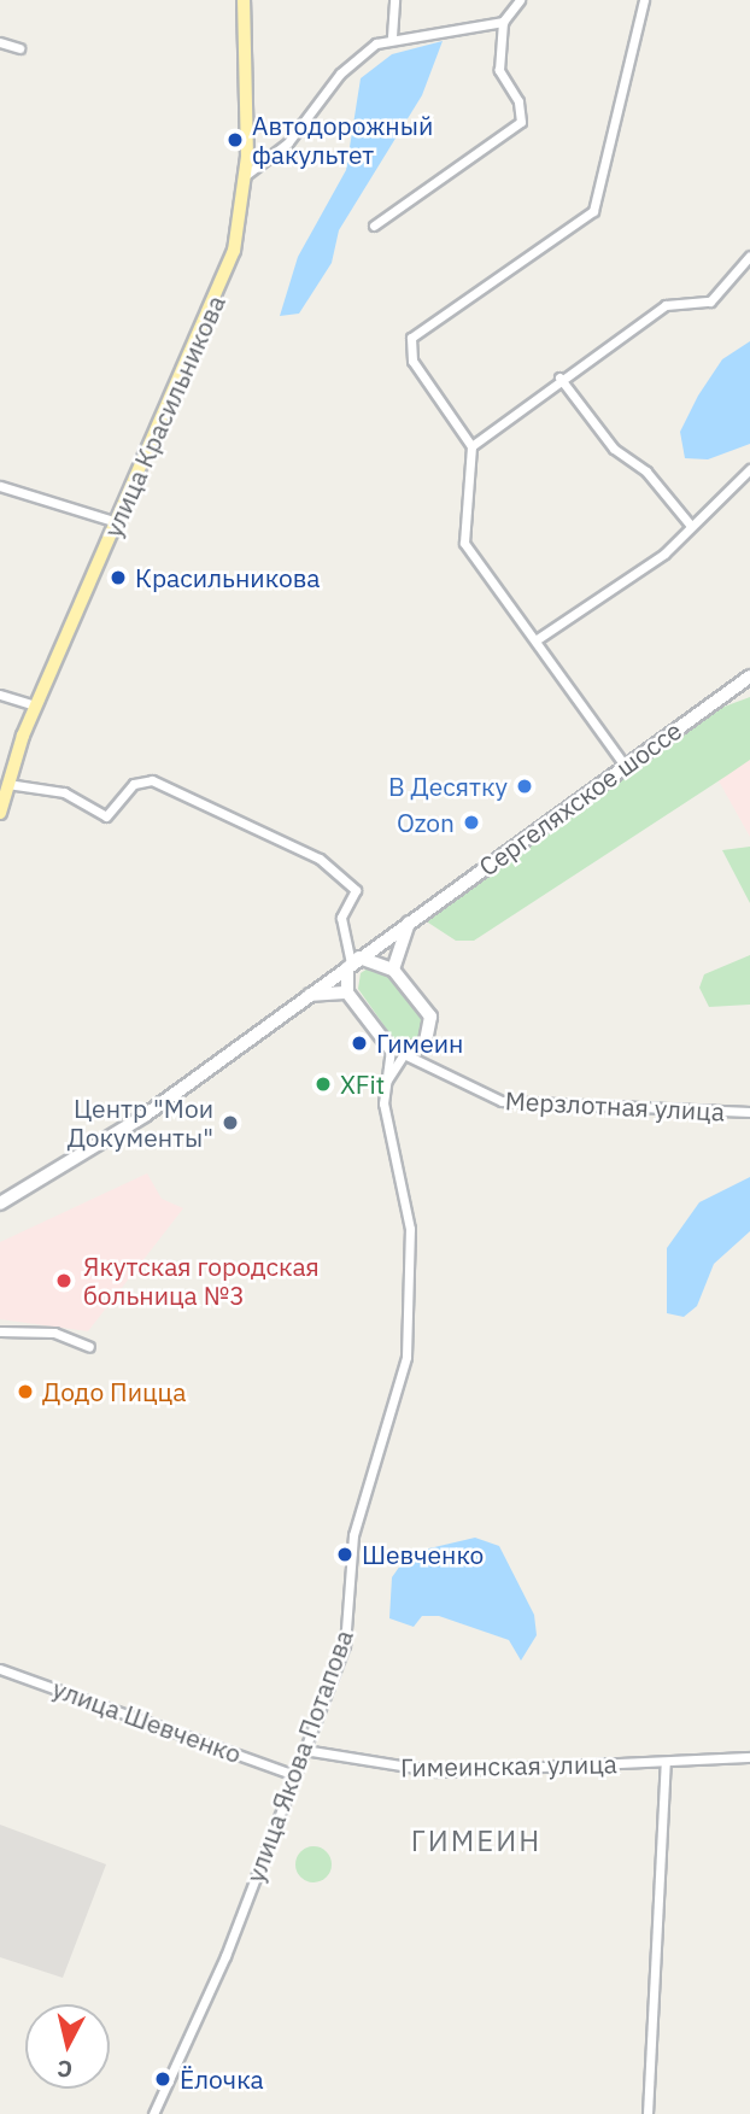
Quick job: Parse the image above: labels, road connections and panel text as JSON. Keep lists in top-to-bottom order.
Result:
{
  "streets": {
    "main road": ["улица Красильникова", "Сергеляхское шоссе"],
    "street": [
      "Мерзлотная улица",
      "улица Шевченко",
      "улица Якова Потапова",
      "Гимеинская улица"
    ]
  },
  "crossings": [
    ["Мерзлотная улица", "улица Якова Потапова"],
    ["улица Шевченко", "улица Якова Потапова"],
    ["улица Якова Потапова", "Гимеинская улица"]
  ],
  "districts": ["ГИМЕИН"],
  "places": [
    "Автодорожный факультет",
    "Красильникова",
    "В Десятку",
    "Ozon",
    "Гимеин",
    "XFit",
    "Центр \"Мои Документы\"",
    "Якутская городская больница №3",
    "Додо Пицца",
    "Шевченко",
    "Ёлочка"
  ],
  "north": "bottom"
}
